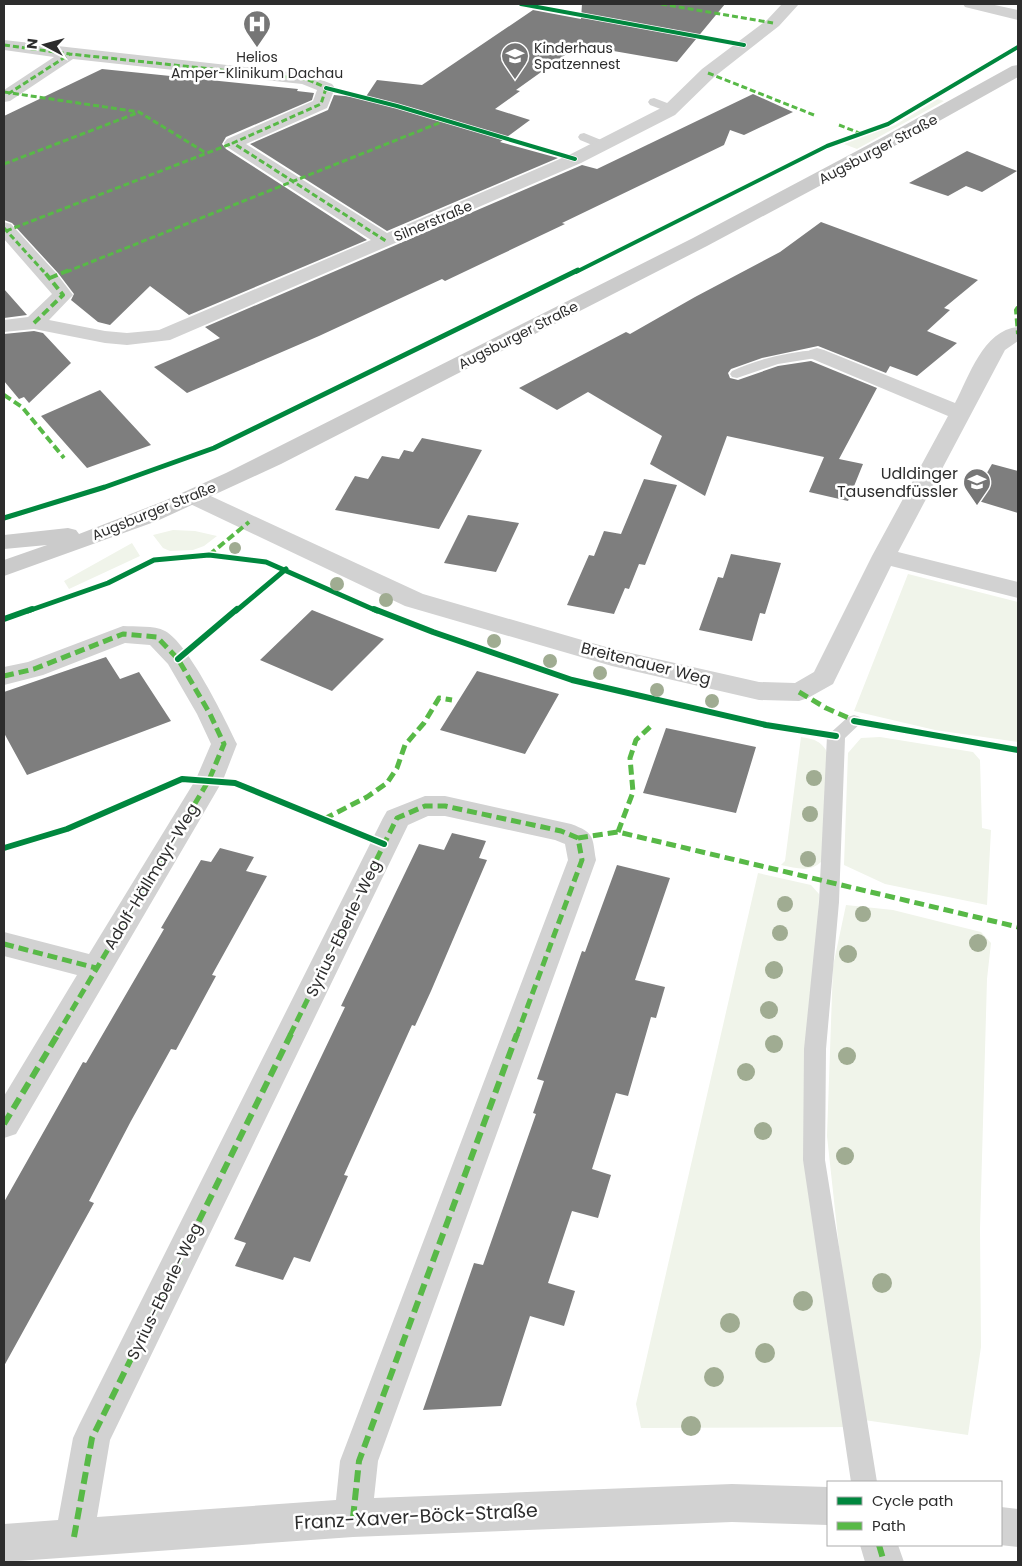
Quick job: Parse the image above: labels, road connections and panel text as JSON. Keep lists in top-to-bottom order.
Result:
{
  "streets": {
    "main road": ["Augsburger Straße"],
    "street": [
      "Silnerstraße",
      "Breitenauer Weg",
      "Adolf-Hällmayr-Weg",
      "Syrius-Eberle-Weg",
      "Franz-Xaver-Böck-Straße"
    ]
  },
  "crossings": [
    ["Augsburger Straße", "Breitenauer Weg"],
    ["Syrius-Eberle-Weg", "Franz-Xaver-Böck-Straße"]
  ],
  "places": {
    "hospital": ["Helios Amper-Klinikum Dachau"],
    "school or university": ["Kinderhaus Spatzennest", "Udldinger Tausendfüssler"]
  },
  "legend": ["Cycle path", "Path"],
  "north": "left"
}
